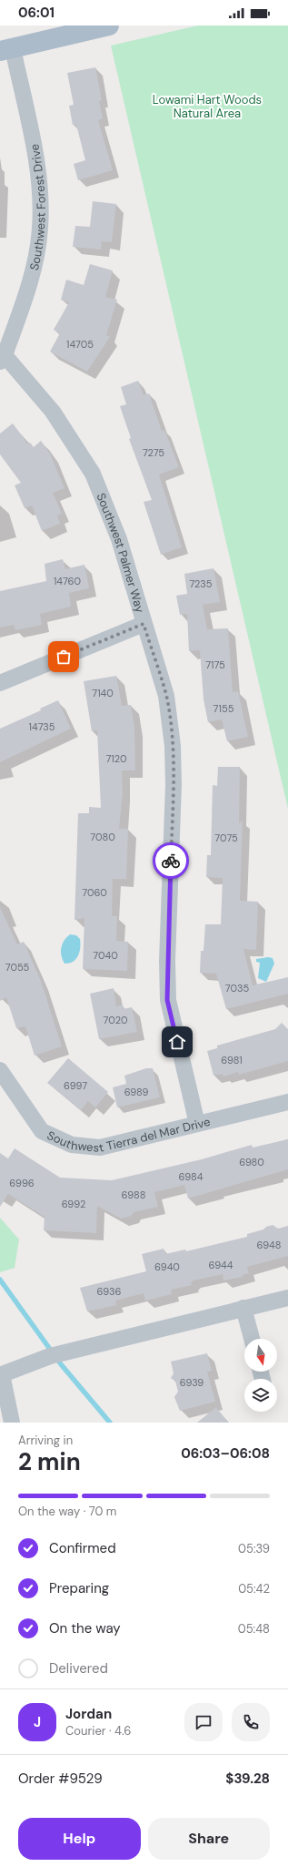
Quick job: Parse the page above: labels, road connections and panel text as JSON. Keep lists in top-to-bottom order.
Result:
{
  "streets": {
    "street": ["Southwest Forest Drive", "Southwest Palmer Way", "Southwest Tierra del Mar Drive"]
  },
  "crossings": [
    ["Southwest Forest Drive", "Southwest Palmer Way"],
    ["Southwest Palmer Way", "Southwest Tierra del Mar Drive"]
  ],
  "parks": ["Lowami Hart Woods Natural Area"],
  "house_numbers": [
    "14705",
    "7275",
    "14760",
    "7235",
    "7175",
    "7140",
    "7155",
    "14735",
    "7120",
    "7080",
    "7075",
    "7060",
    "7040",
    "7055",
    "7035",
    "7020",
    "6981",
    "6997",
    "6989",
    "6980",
    "6984",
    "6996",
    "6988",
    "6992",
    "6948",
    "6944",
    "6940",
    "6936",
    "6939"
  ],
  "north": "bottom",
  "page": {
    "status": "06:01",
    "heading": ["2 min", "Arriving in", "06:03–06:08"],
    "panel": [
      "Jordan",
      "Courier · 4.6",
      "Order #9529",
      "$39.28"
    ],
    "bar": "On the way · 70 m",
    "list": [
      ["Confirmed", "05:39"],
      ["Preparing", "05:42"],
      ["On the way", "05:48"],
      "Delivered"
    ],
    "round": "J",
    "buttons": ["Help", "Share"]
  }
}
